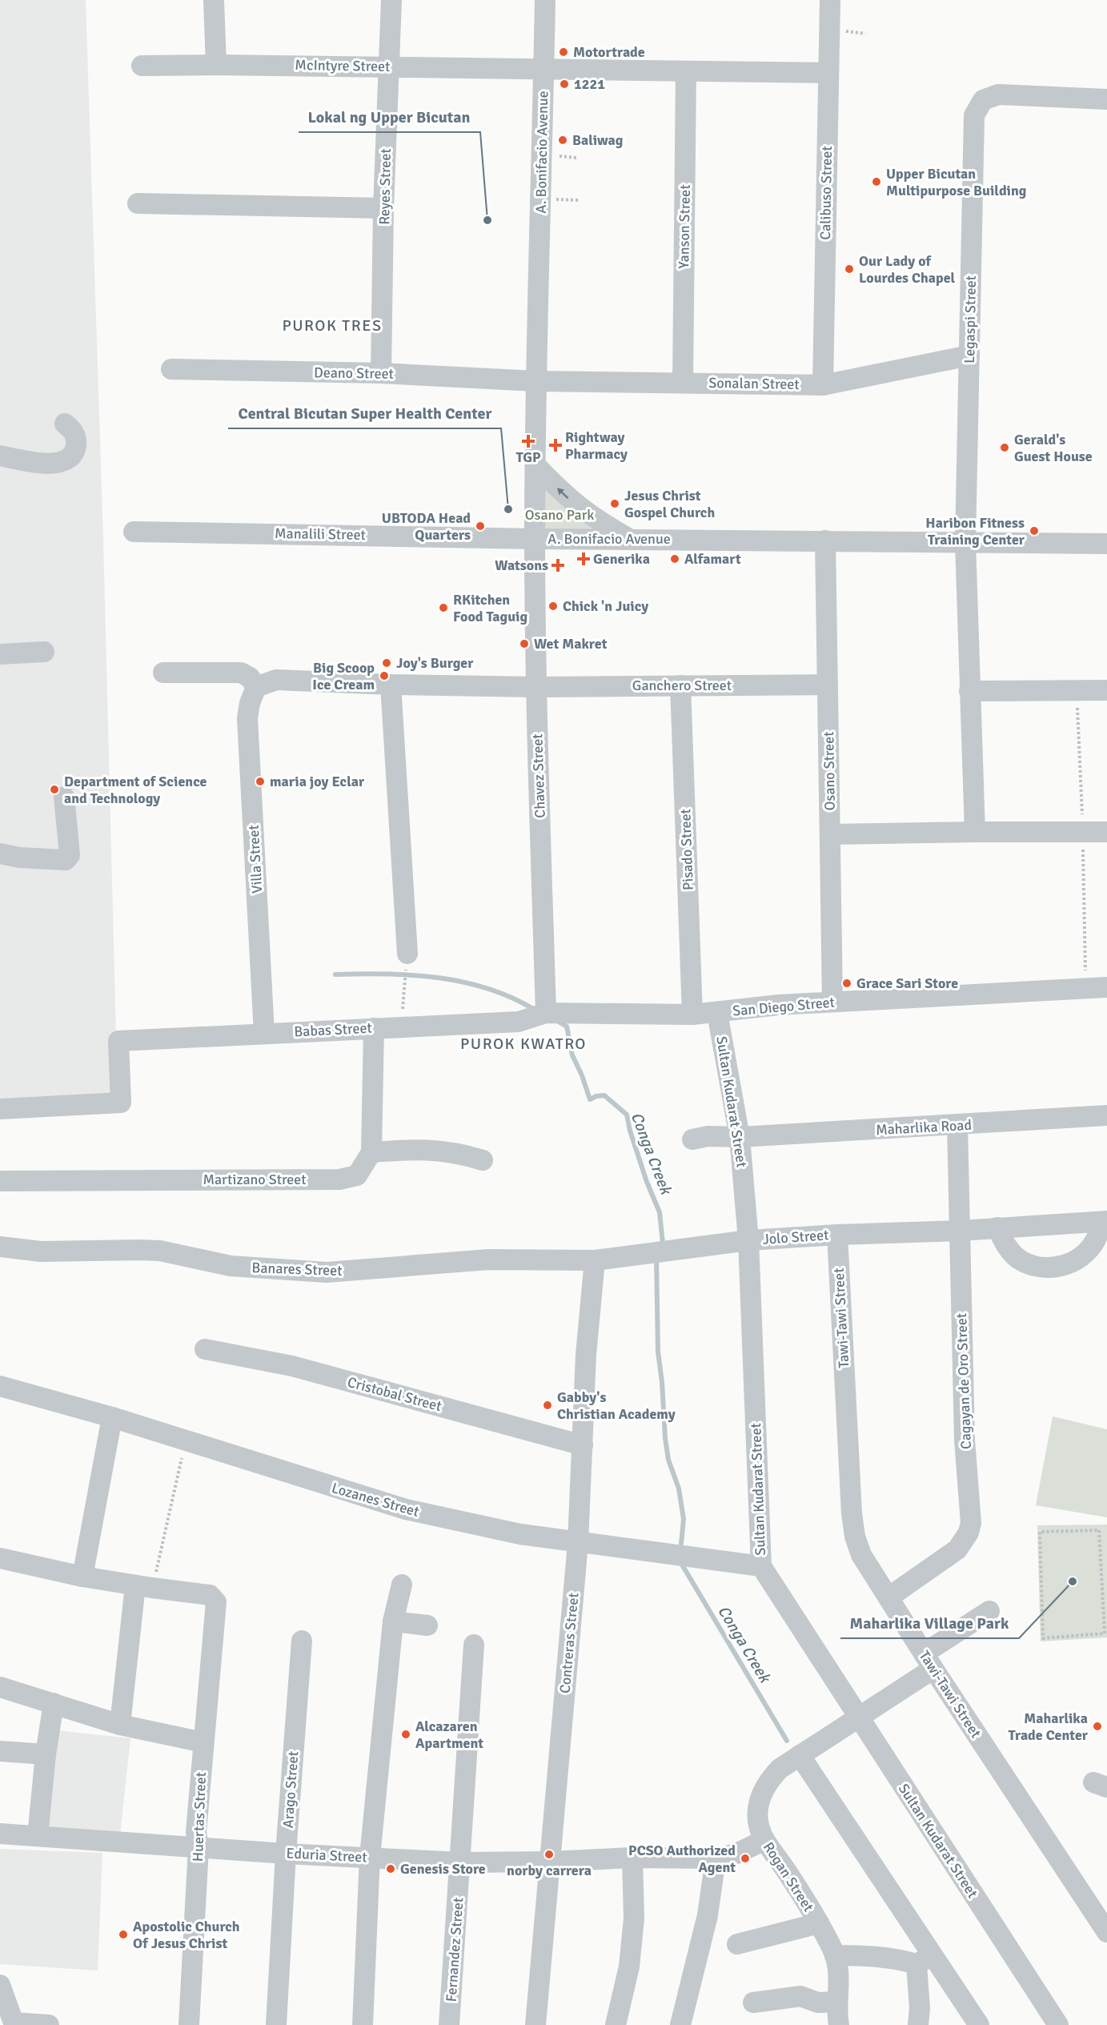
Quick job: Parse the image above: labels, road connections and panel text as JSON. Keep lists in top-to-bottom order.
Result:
{
  "streets": {
    "street": [
      "McIntyre Street",
      "A. Bonifacio Avenue",
      "Reyes Street",
      "Calibuso Street",
      "Yanson Street",
      "Legaspi Street",
      "Deano Street",
      "Sonalan Street",
      "Manalili Street",
      "Ganchero Street",
      "Osano Street",
      "Chavez Street",
      "Pisado Street",
      "Villa Street",
      "San Diego Street",
      "Babas Street",
      "Sultan Kudarat Street",
      "Maharlika Road",
      "Martizano Street",
      "Jolo Street",
      "Banares Street",
      "Tawi-Tawi Street",
      "Cagayan de Oro Street",
      "Cristobal Street",
      "Lozanes Street",
      "Contreras Street",
      "Arago Street",
      "Huertas Street",
      "Eduria Street",
      "Rogan Street",
      "Fernandez Street"
    ]
  },
  "crossings": [
    ["McIntyre Street", "A. Bonifacio Avenue"],
    ["McIntyre Street", "Reyes Street"],
    ["McIntyre Street", "Calibuso Street"],
    ["McIntyre Street", "Yanson Street"],
    ["A. Bonifacio Avenue", "Legaspi Street"],
    ["A. Bonifacio Avenue", "Deano Street"],
    ["A. Bonifacio Avenue", "Sonalan Street"],
    ["A. Bonifacio Avenue", "Manalili Street"],
    ["A. Bonifacio Avenue", "Osano Street"],
    ["A. Bonifacio Avenue", "Chavez Street"],
    ["Reyes Street", "Deano Street"],
    ["Calibuso Street", "Sonalan Street"],
    ["Yanson Street", "Sonalan Street"],
    ["Legaspi Street", "Sonalan Street"],
    ["Deano Street", "Sonalan Street"],
    ["Manalili Street", "Chavez Street"],
    ["Ganchero Street", "Osano Street"],
    ["Ganchero Street", "Chavez Street"],
    ["Ganchero Street", "Pisado Street"],
    ["Ganchero Street", "Villa Street"],
    ["Osano Street", "San Diego Street"],
    ["Chavez Street", "San Diego Street"],
    ["Chavez Street", "Babas Street"],
    ["Pisado Street", "San Diego Street"],
    ["Villa Street", "Babas Street"],
    ["San Diego Street", "Babas Street"],
    ["San Diego Street", "Sultan Kudarat Street"],
    ["Sultan Kudarat Street", "Maharlika Road"],
    ["Sultan Kudarat Street", "Jolo Street"],
    ["Sultan Kudarat Street", "Lozanes Street"],
    ["Sultan Kudarat Street", "Rogan Street"],
    ["Maharlika Road", "Cagayan de Oro Street"],
    ["Jolo Street", "Banares Street"],
    ["Jolo Street", "Tawi-Tawi Street"],
    ["Jolo Street", "Cagayan de Oro Street"],
    ["Jolo Street", "Contreras Street"],
    ["Banares Street", "Contreras Street"],
    ["Tawi-Tawi Street", "Cagayan de Oro Street"],
    ["Tawi-Tawi Street", "Rogan Street"],
    ["Cristobal Street", "Contreras Street"],
    ["Lozanes Street", "Contreras Street"],
    ["Contreras Street", "Eduria Street"],
    ["Arago Street", "Eduria Street"],
    ["Huertas Street", "Eduria Street"],
    ["Eduria Street", "Rogan Street"],
    ["Eduria Street", "Fernandez Street"]
  ],
  "districts": ["PUROK TRES", "PUROK KWATRO"],
  "water": ["Conga Creek"],
  "parks": ["Osano Park"],
  "places": {
    "other": [
      "Motortrade",
      "1221",
      "Baliwag",
      "Upper Bicutan Multipurpose Building",
      "Lokal ng Upper Bicutan",
      "Our Lady of Lourdes Chapel",
      "Gerald's Guest House",
      "Jesus Christ Gospel Church",
      "Central Bicutan Super Health Center",
      "UBTODA Head Quarters",
      "Haribon Fitness Training Center",
      "Alfamart",
      "Chick 'n Juicy",
      "RKitchen Food Taguig",
      "Wet Makret",
      "Joy's Burger",
      "Big Scoop Ice Cream",
      "maria joy Eclar",
      "Department of Science and Technology",
      "Grace Sari Store",
      "Gabby's Christian Academy",
      "Maharlika Village Park",
      "Maharlika Trade Center",
      "Alcazaren Apartment",
      "norby carrera",
      "PCSO Authorized Agent",
      "Genesis Store",
      "Apostolic Church Of Jesus Christ"
    ],
    "health": [
      "TGP",
      "Rightway Pharmacy",
      "Generika",
      "Watsons"
    ]
  }
}
